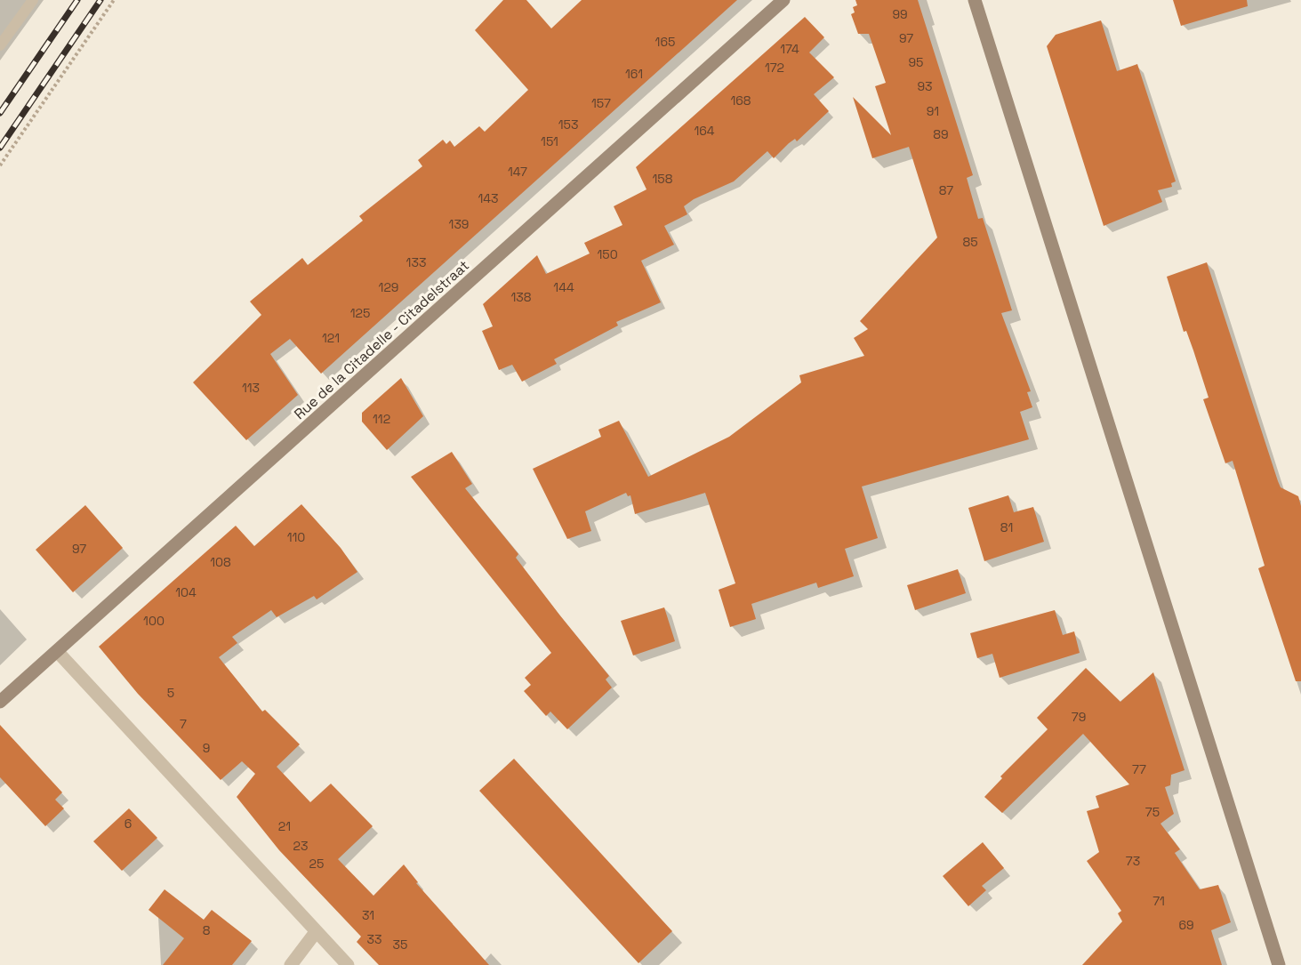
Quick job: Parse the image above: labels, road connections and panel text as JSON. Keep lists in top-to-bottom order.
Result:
{
  "streets": {
    "street": ["Rue de la Citadelle - Citadelstraat"]
  },
  "house_numbers": [
    "99",
    "97",
    "165",
    "174",
    "95",
    "172",
    "161",
    "93",
    "168",
    "157",
    "91",
    "153",
    "164",
    "89",
    "151",
    "147",
    "158",
    "87",
    "143",
    "139",
    "85",
    "150",
    "133",
    "129",
    "144",
    "138",
    "125",
    "121",
    "113",
    "112",
    "81",
    "110",
    "97",
    "108",
    "104",
    "100",
    "5",
    "79",
    "7",
    "9",
    "77",
    "75",
    "6",
    "21",
    "23",
    "73",
    "25",
    "71",
    "31",
    "69",
    "8",
    "33",
    "35"
  ]
}
